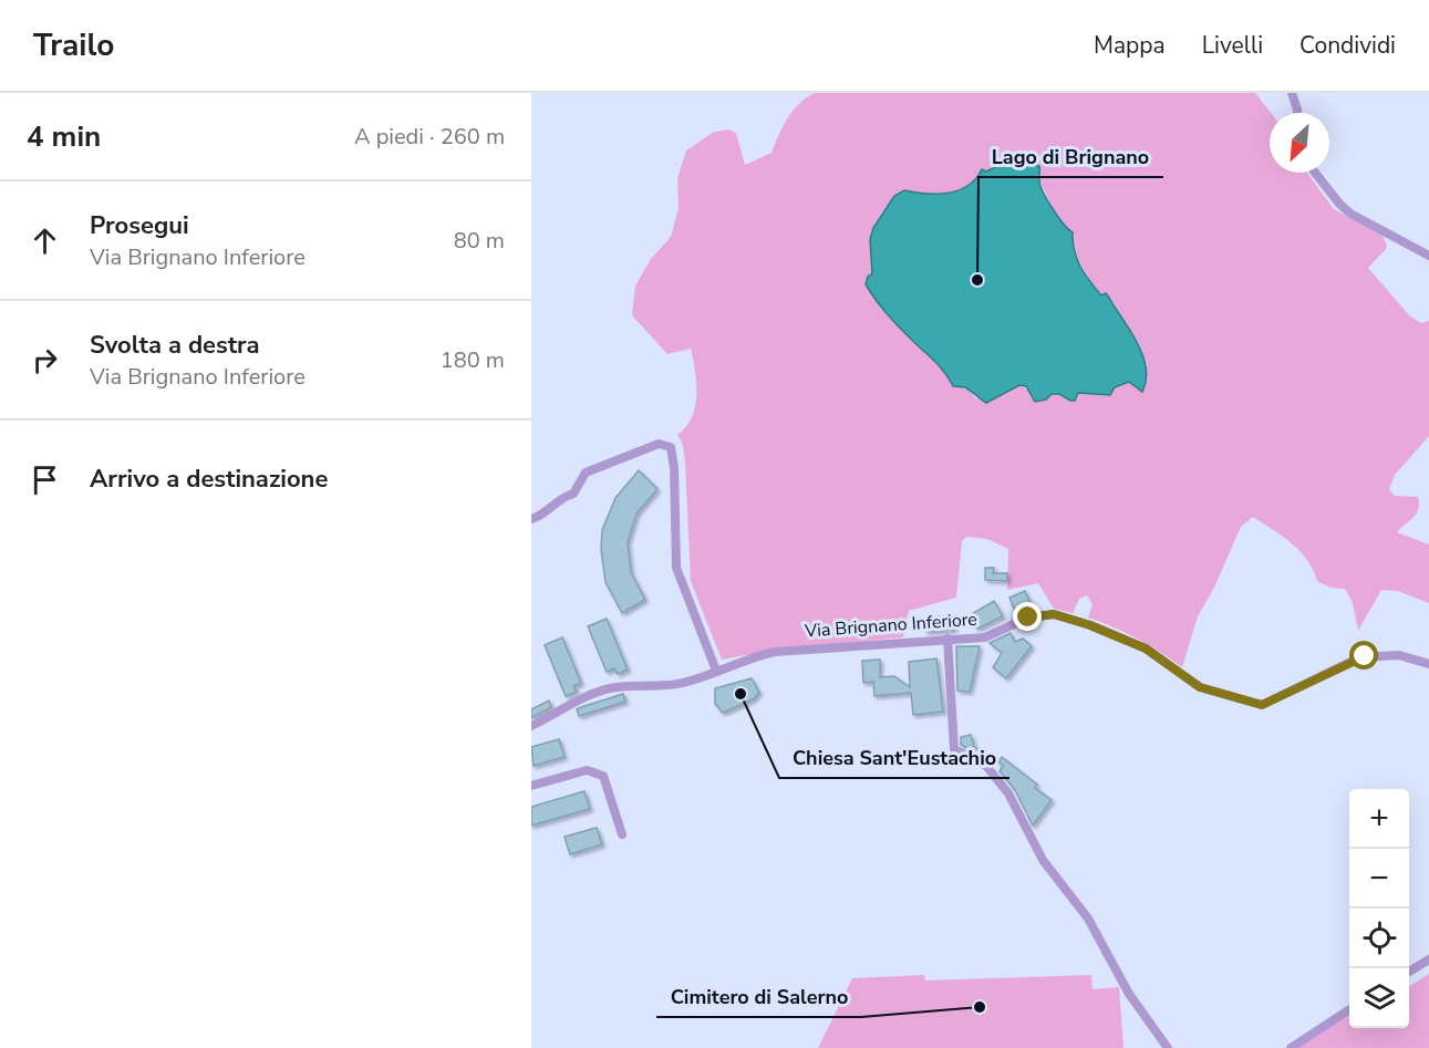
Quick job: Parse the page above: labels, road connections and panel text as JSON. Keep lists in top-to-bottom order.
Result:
{
  "streets": {
    "street": ["Via Brignano Inferiore"]
  },
  "places": ["Lago di Brignano", "Chiesa Sant'Eustachio", "Cimitero di Salerno"],
  "north": "bottom left",
  "page": {
    "header": "Trailo",
    "nav": ["Mappa", "Livelli", "Condividi"],
    "heading": ["4 min", "A piedi · 260 m"],
    "list": [
      ["Prosegui", "Via Brignano Inferiore", "80 m"],
      ["Svolta a destra", "Via Brignano Inferiore", "180 m"],
      "Arrivo a destinazione"
    ],
    "map_buttons": ["+", "−"]
  }
}
